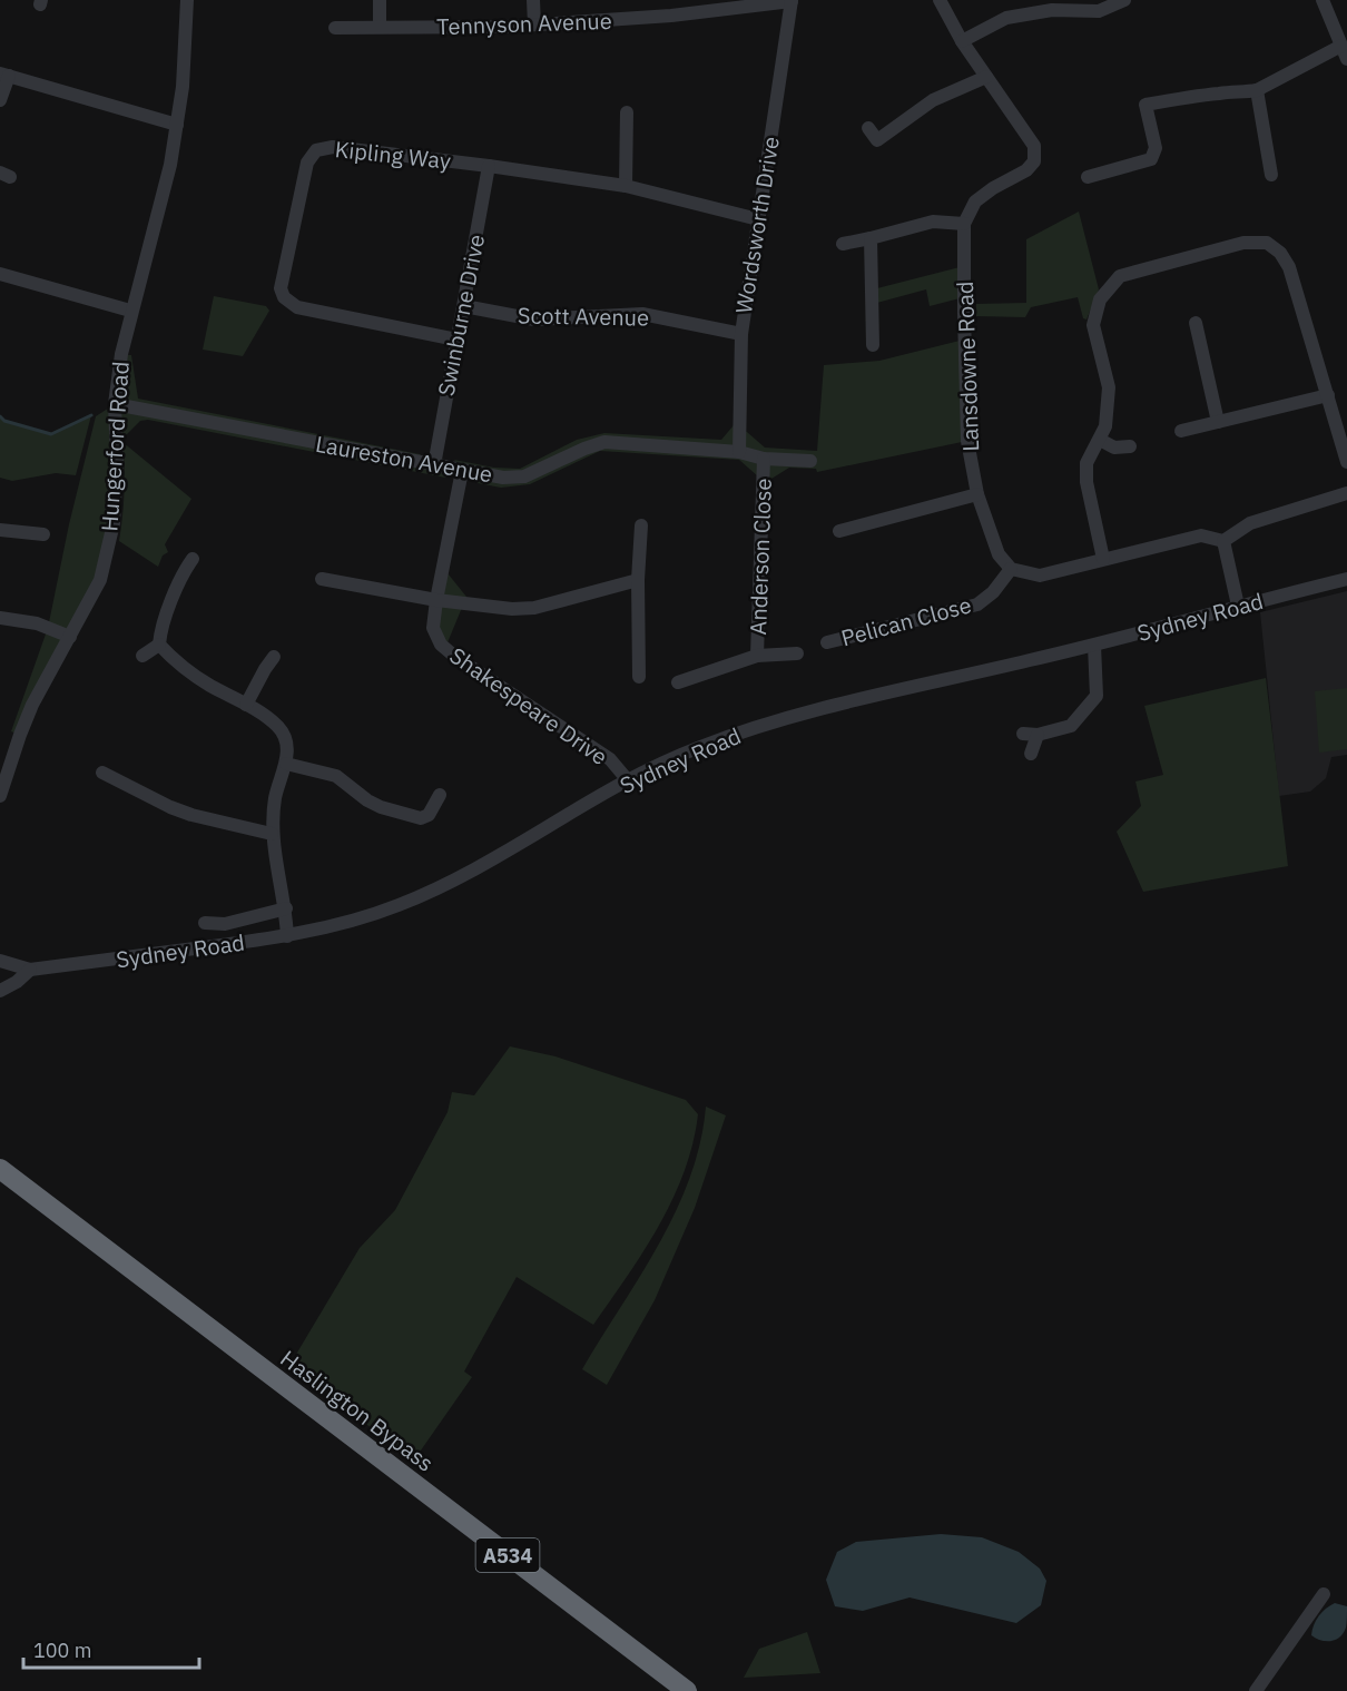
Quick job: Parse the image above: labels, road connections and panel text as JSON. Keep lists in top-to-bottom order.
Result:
{
  "streets": {
    "highway": ["Haslington Bypass", "A534"],
    "street": [
      "Tennyson Avenue",
      "Kipling Way",
      "Wordsworth Drive",
      "Swinburne Drive",
      "Scott Avenue",
      "Lansdowne Road",
      "Hungerford Road",
      "Laureston Avenue",
      "Anderson Close",
      "Sydney Road",
      "Pelican Close",
      "Shakespeare Drive"
    ]
  },
  "crossings": [
    ["Tennyson Avenue", "Wordsworth Drive"],
    ["Kipling Way", "Wordsworth Drive"],
    ["Kipling Way", "Swinburne Drive"],
    ["Wordsworth Drive", "Scott Avenue"],
    ["Wordsworth Drive", "Laureston Avenue"],
    ["Swinburne Drive", "Scott Avenue"],
    ["Swinburne Drive", "Laureston Avenue"],
    ["Lansdowne Road", "Pelican Close"],
    ["Hungerford Road", "Laureston Avenue"],
    ["Laureston Avenue", "Anderson Close"],
    ["Laureston Avenue", "Shakespeare Drive"],
    ["Sydney Road", "Shakespeare Drive"]
  ],
  "scale_bar": "100 m"
}
